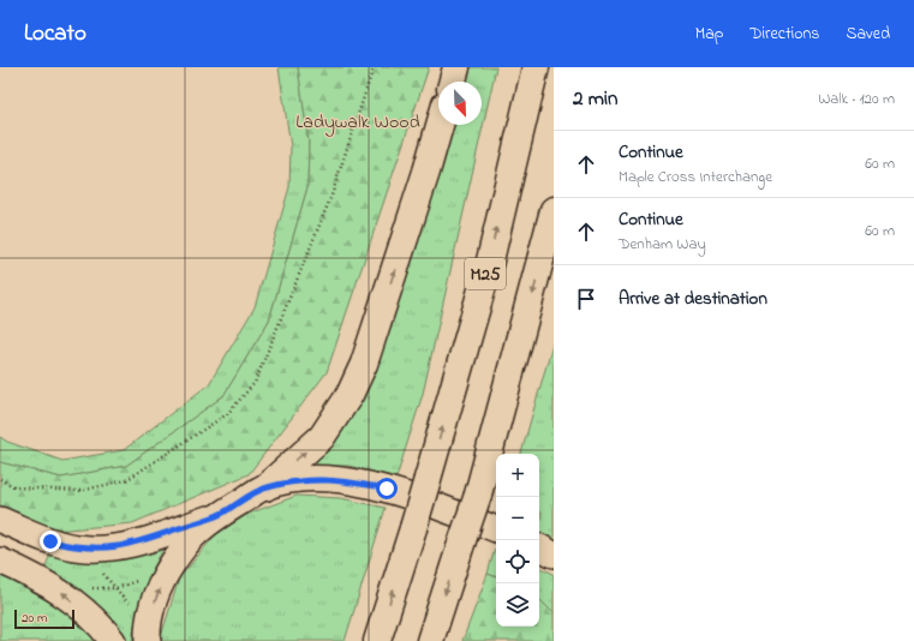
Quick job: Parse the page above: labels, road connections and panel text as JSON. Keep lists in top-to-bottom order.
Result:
{
  "streets": {
    "highway": ["M25"]
  },
  "parks": ["Ladywalk Wood"],
  "scale_bar": "20 m",
  "north": "bottom right",
  "page": {
    "header": "Locato",
    "nav": ["Map", "Directions", "Saved"],
    "heading": ["2 min", "Walk · 120 m"],
    "list": [
      ["Continue", "Maple Cross Interchange", "60 m"],
      ["Continue", "Denham Way", "60 m"],
      "Arrive at destination"
    ],
    "map_buttons": ["+", "−"],
    "scale": "20 m"
  }
}
